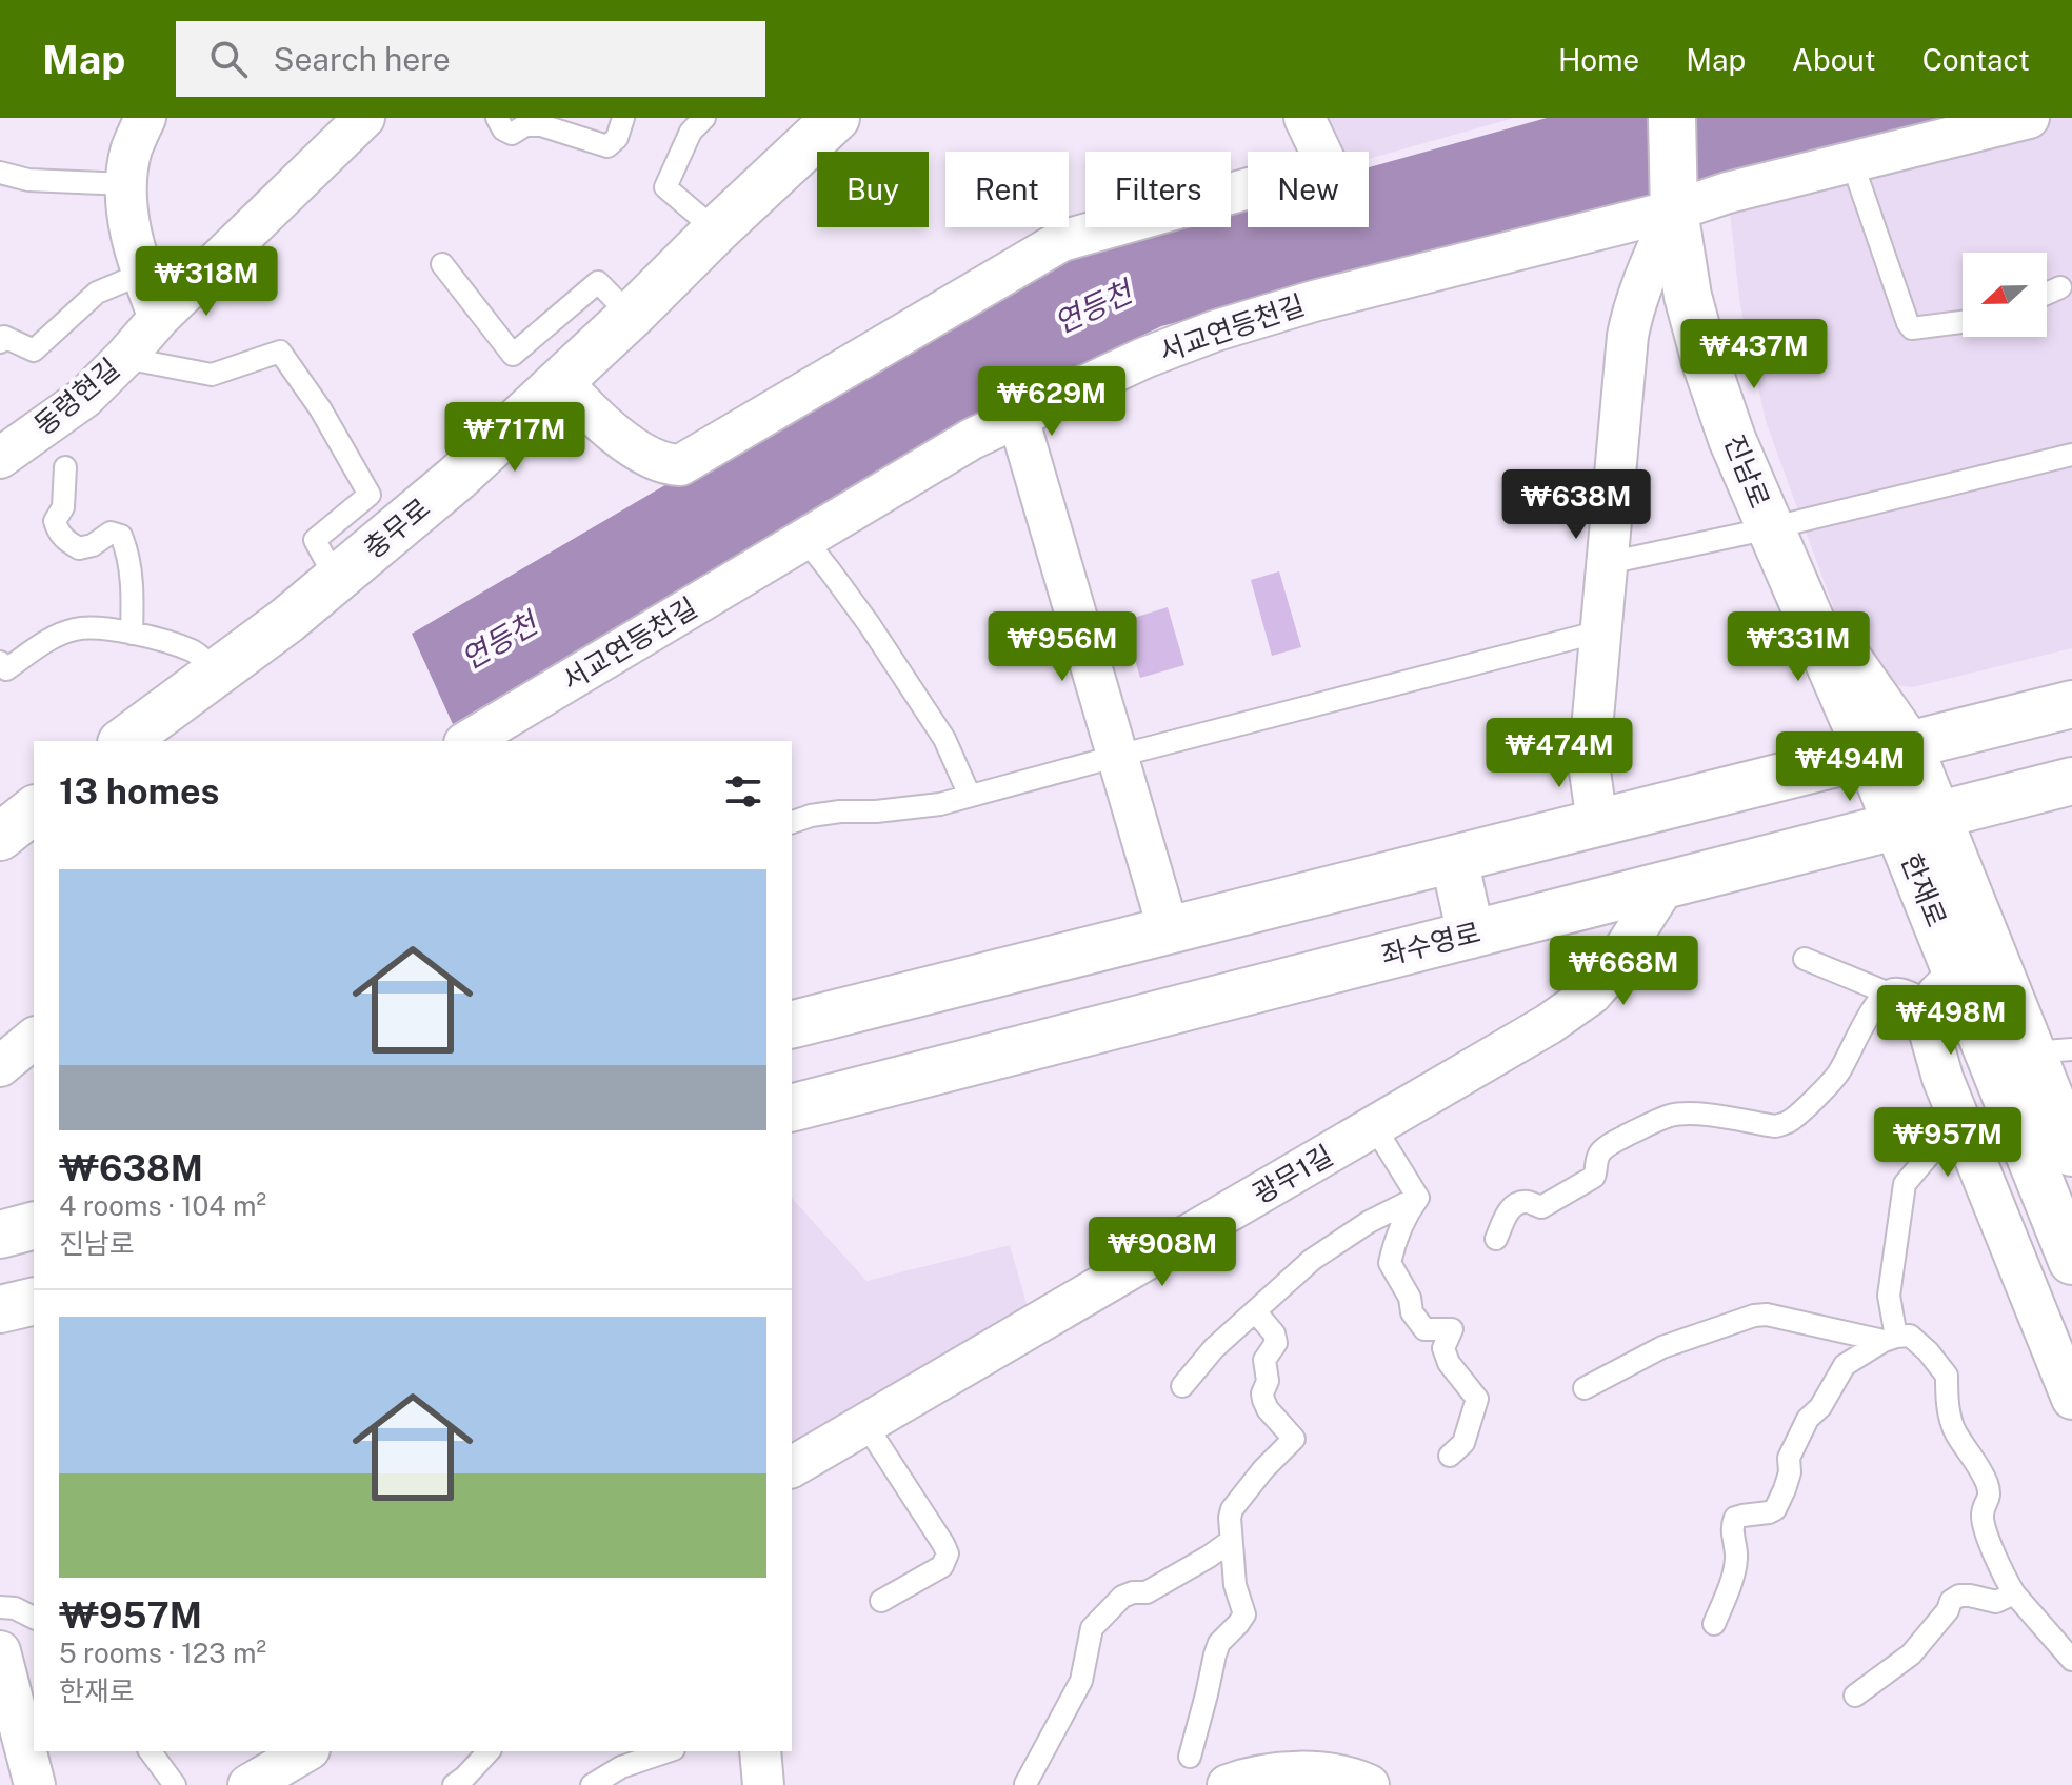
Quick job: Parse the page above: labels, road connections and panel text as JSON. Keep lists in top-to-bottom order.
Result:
{
  "streets": {
    "main road": [
      "진남로",
      "충무로",
      "한재로",
      "좌수영로"
    ],
    "street": ["서교연등천길", "동령현길", "광무1길"]
  },
  "crossings": [
    ["서교연등천길", "진남로"],
    ["진남로", "한재로"],
    ["한재로", "좌수영로"],
    ["좌수영로", "광무1길"]
  ],
  "water": ["연등천"],
  "north": "left",
  "page": {
    "header": "Map",
    "search": "Search here",
    "nav": [
      "Home",
      "Map",
      "About",
      "Contact"
    ],
    "chip": [
      "Buy",
      "Rent",
      "Filters",
      "New"
    ],
    "price": [
      "₩318M",
      "₩437M",
      "₩629M",
      "₩717M",
      "₩638M",
      "₩956M",
      "₩331M",
      "₩474M",
      "₩494M",
      "₩668M",
      "₩498M",
      "₩957M",
      "₩908M"
    ],
    "heading": "13 homes",
    "list": [
      {
        "name": "₩638M",
        "note": "4 rooms · 104 m² · 진남로"
      },
      {
        "name": "₩957M",
        "note": "5 rooms · 123 m² · 한재로"
      }
    ]
  }
}
